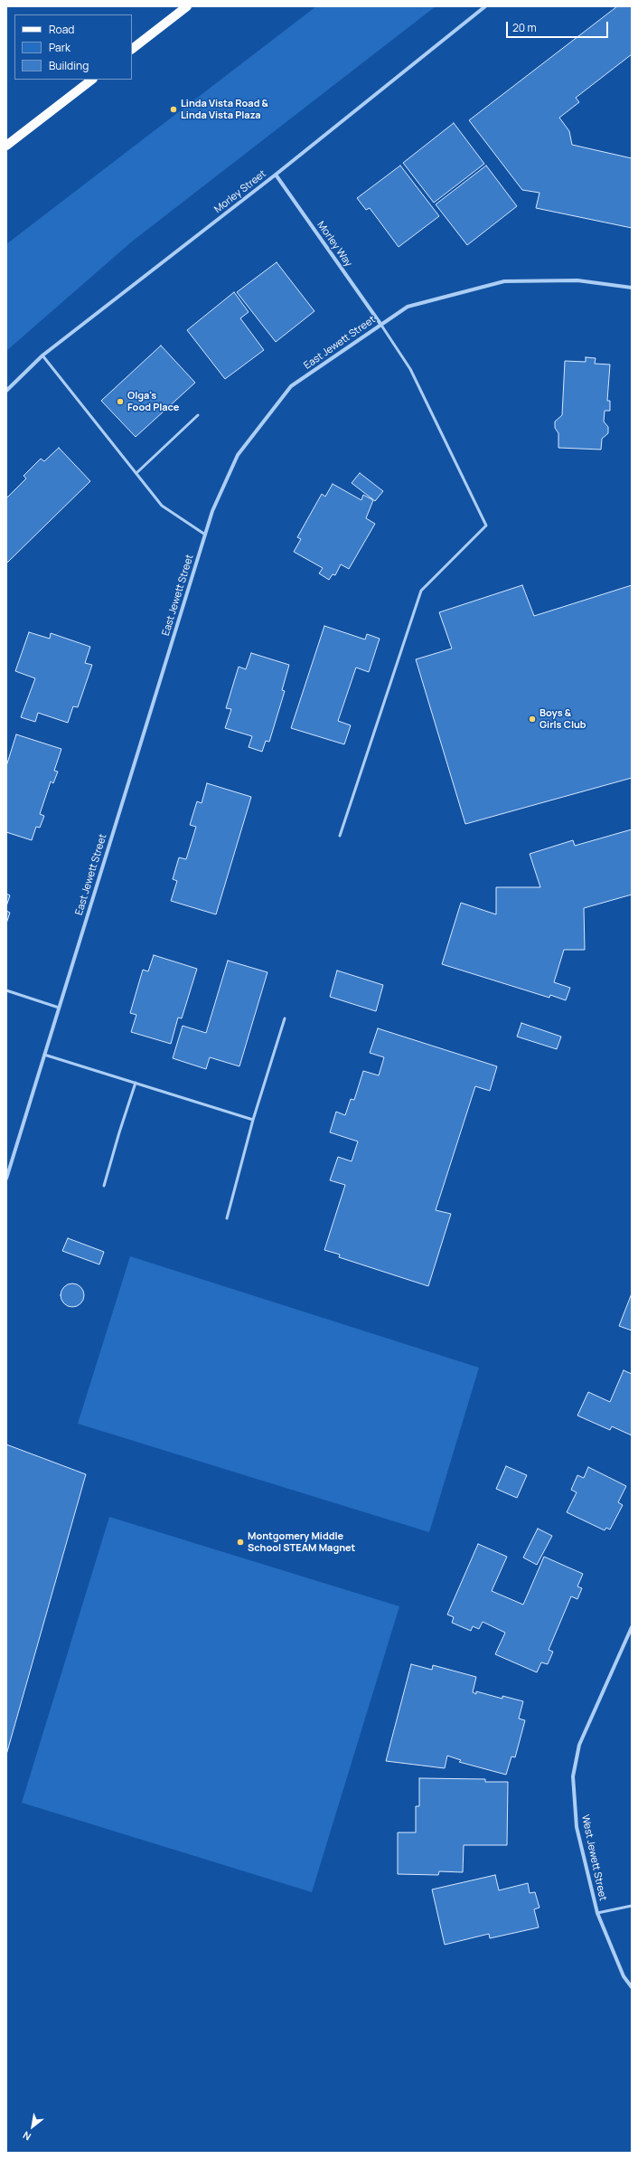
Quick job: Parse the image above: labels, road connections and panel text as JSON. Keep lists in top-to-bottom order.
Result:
{
  "streets": {
    "street": [
      "Morley Street",
      "Morley Way",
      "East Jewett Street",
      "West Jewett Street"
    ]
  },
  "crossings": [
    ["Morley Street", "Morley Way"],
    ["Morley Way", "East Jewett Street"]
  ],
  "places": [
    "Linda Vista Road & Linda Vista Plaza",
    "Olga's Food Place",
    "Boys & Girls Club",
    "Montgomery Middle School STEAM Magnet"
  ],
  "legend": ["Road", "Park", "Building"],
  "scale_bar": "20 m",
  "north": "bottom left"
}
